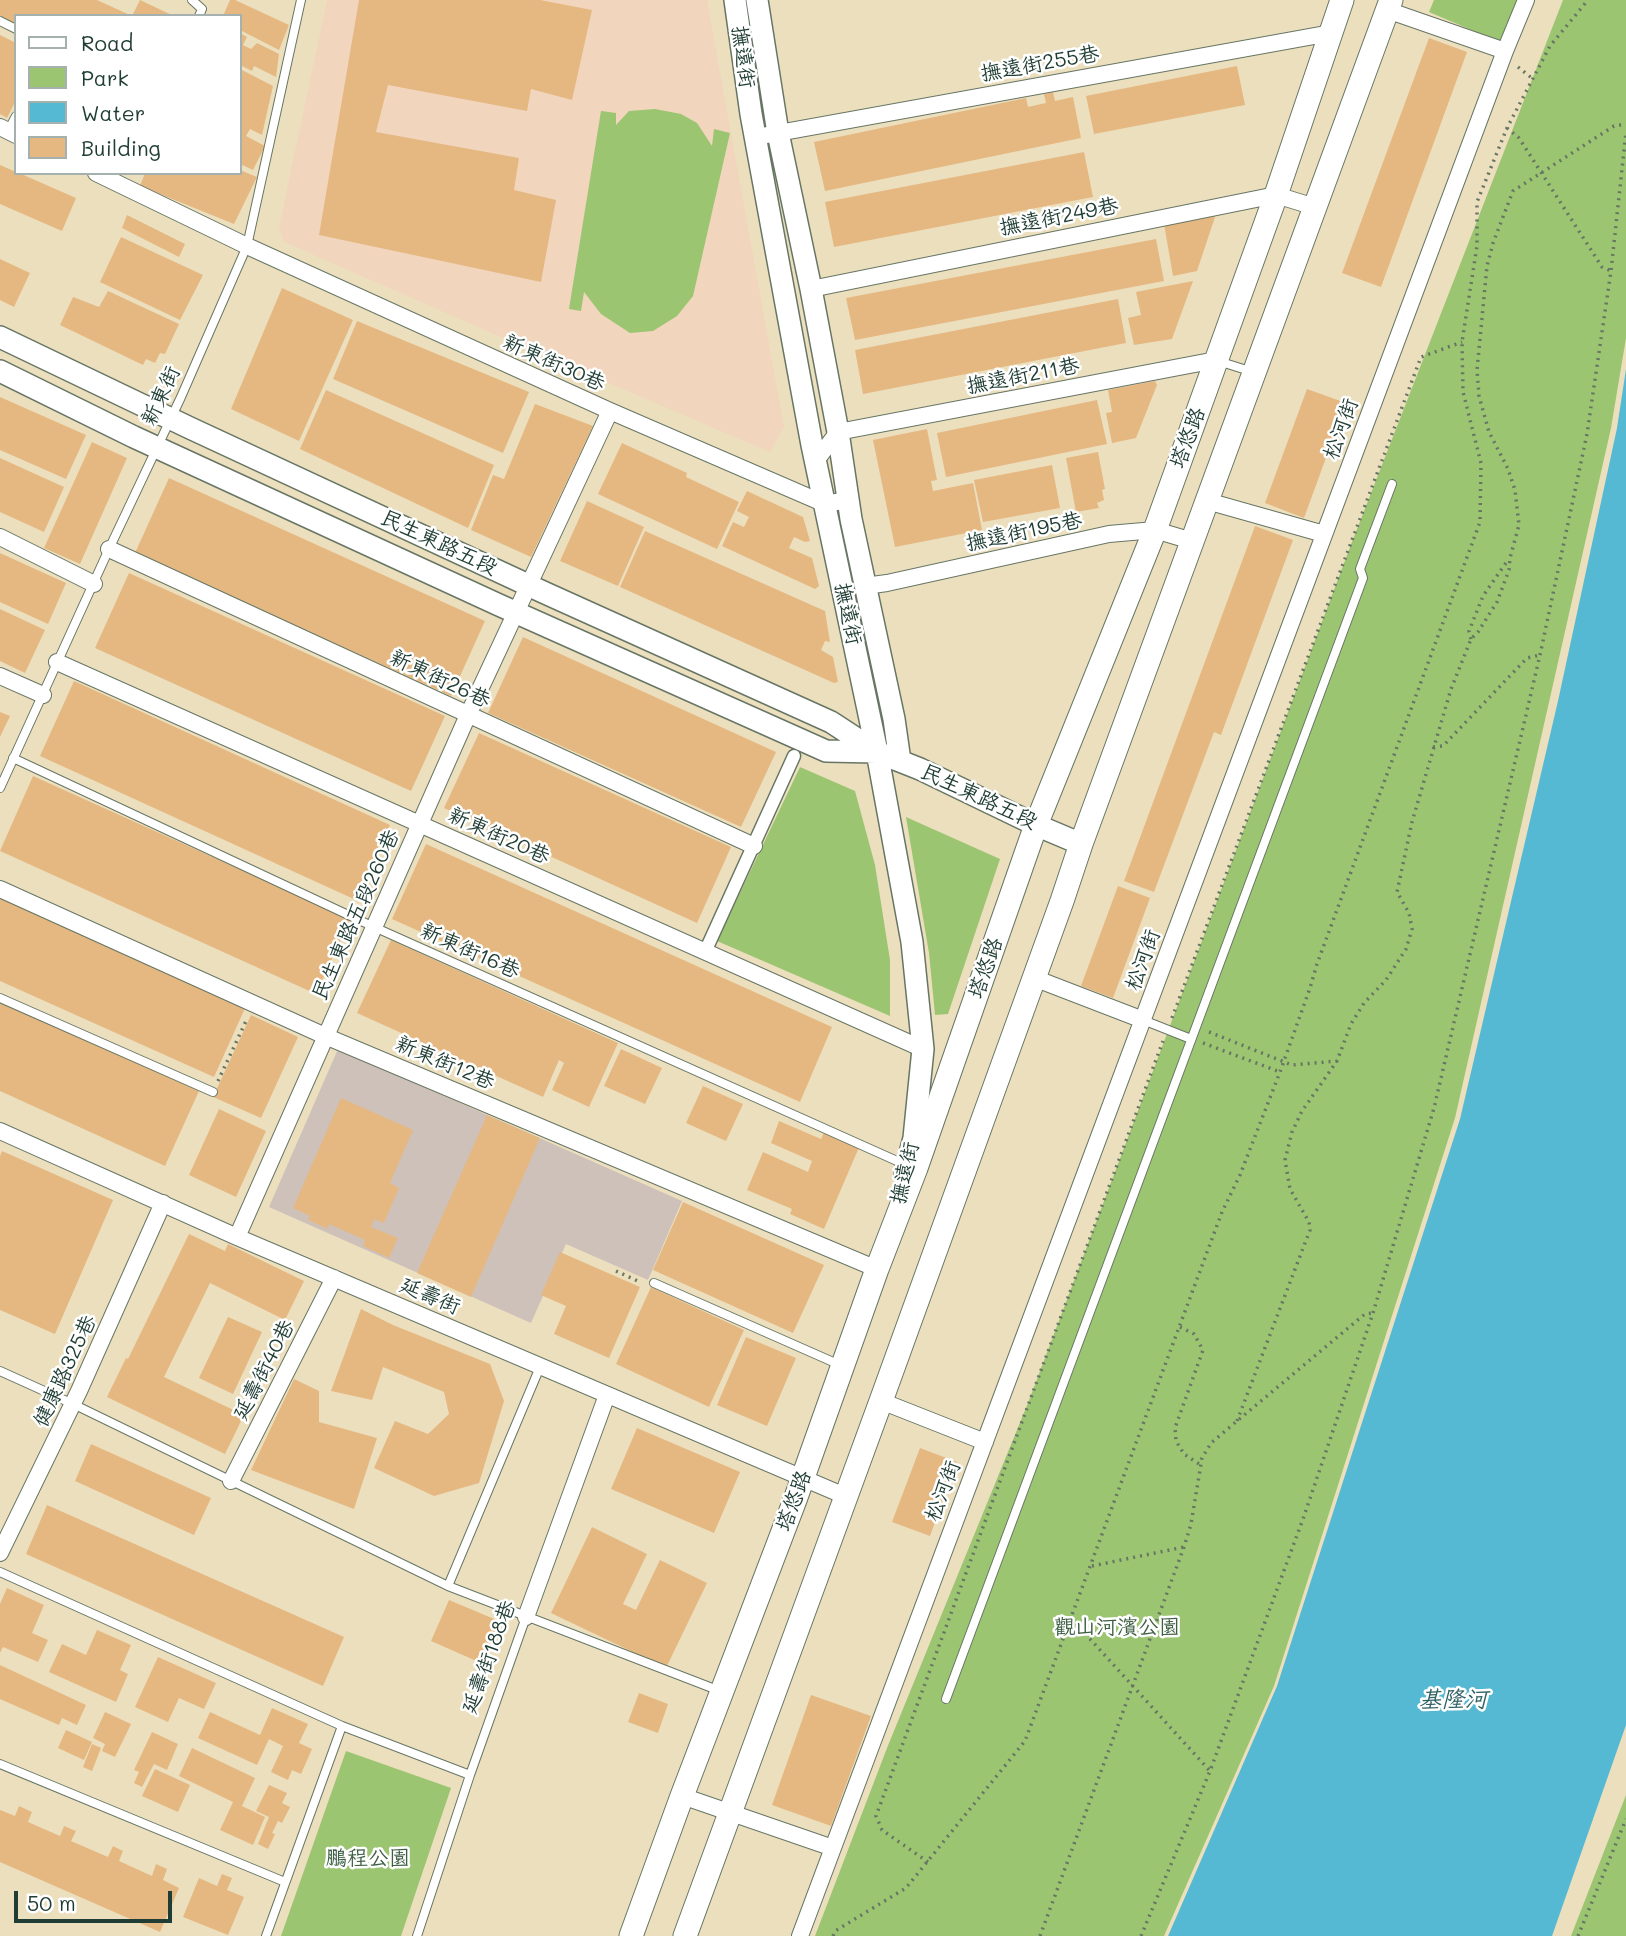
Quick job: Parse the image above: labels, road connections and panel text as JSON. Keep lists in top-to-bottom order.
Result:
{
  "streets": {
    "main road": ["塔悠路"],
    "street": [
      "撫遠街",
      "撫遠街255巷",
      "撫遠街249巷",
      "新東街30巷",
      "撫遠街211巷",
      "松河街",
      "撫遠街195巷",
      "民生東路五段",
      "新東街26巷",
      "新東街20巷",
      "民生東路五段260巷",
      "新東街12巷",
      "延壽街",
      "延壽街40巷",
      "健康路325巷",
      "延壽街188巷"
    ],
    "lane": ["新東街", "新東街16巷"]
  },
  "crossings": [
    ["撫遠街", "撫遠街255巷"],
    ["撫遠街", "撫遠街249巷"],
    ["撫遠街", "新東街30巷"],
    ["撫遠街", "撫遠街211巷"],
    ["撫遠街", "塔悠路"],
    ["撫遠街", "撫遠街195巷"],
    ["撫遠街", "民生東路五段"],
    ["撫遠街", "新東街20巷"],
    ["撫遠街", "新東街16巷"],
    ["撫遠街255巷", "塔悠路"],
    ["撫遠街249巷", "塔悠路"],
    ["新東街30巷", "新東街"],
    ["新東街30巷", "民生東路五段260巷"],
    ["撫遠街211巷", "塔悠路"],
    ["新東街", "民生東路五段"],
    ["新東街", "新東街26巷"],
    ["新東街", "新東街20巷"],
    ["新東街", "新東街16巷"],
    ["塔悠路", "撫遠街195巷"],
    ["塔悠路", "民生東路五段"],
    ["塔悠路", "新東街16巷"],
    ["塔悠路", "新東街12巷"],
    ["塔悠路", "延壽街"],
    ["民生東路五段", "民生東路五段260巷"],
    ["新東街26巷", "民生東路五段260巷"],
    ["新東街20巷", "民生東路五段260巷"],
    ["民生東路五段260巷", "新東街16巷"],
    ["民生東路五段260巷", "新東街12巷"],
    ["民生東路五段260巷", "延壽街"],
    ["延壽街", "延壽街40巷"],
    ["延壽街", "健康路325巷"],
    ["延壽街", "延壽街188巷"]
  ],
  "water": ["基隆河"],
  "parks": ["觀山河濱公園", "鵬程公園"],
  "legend": [
    "Road",
    "Park",
    "Water",
    "Building"
  ],
  "scale_bar": "50 m"
}
